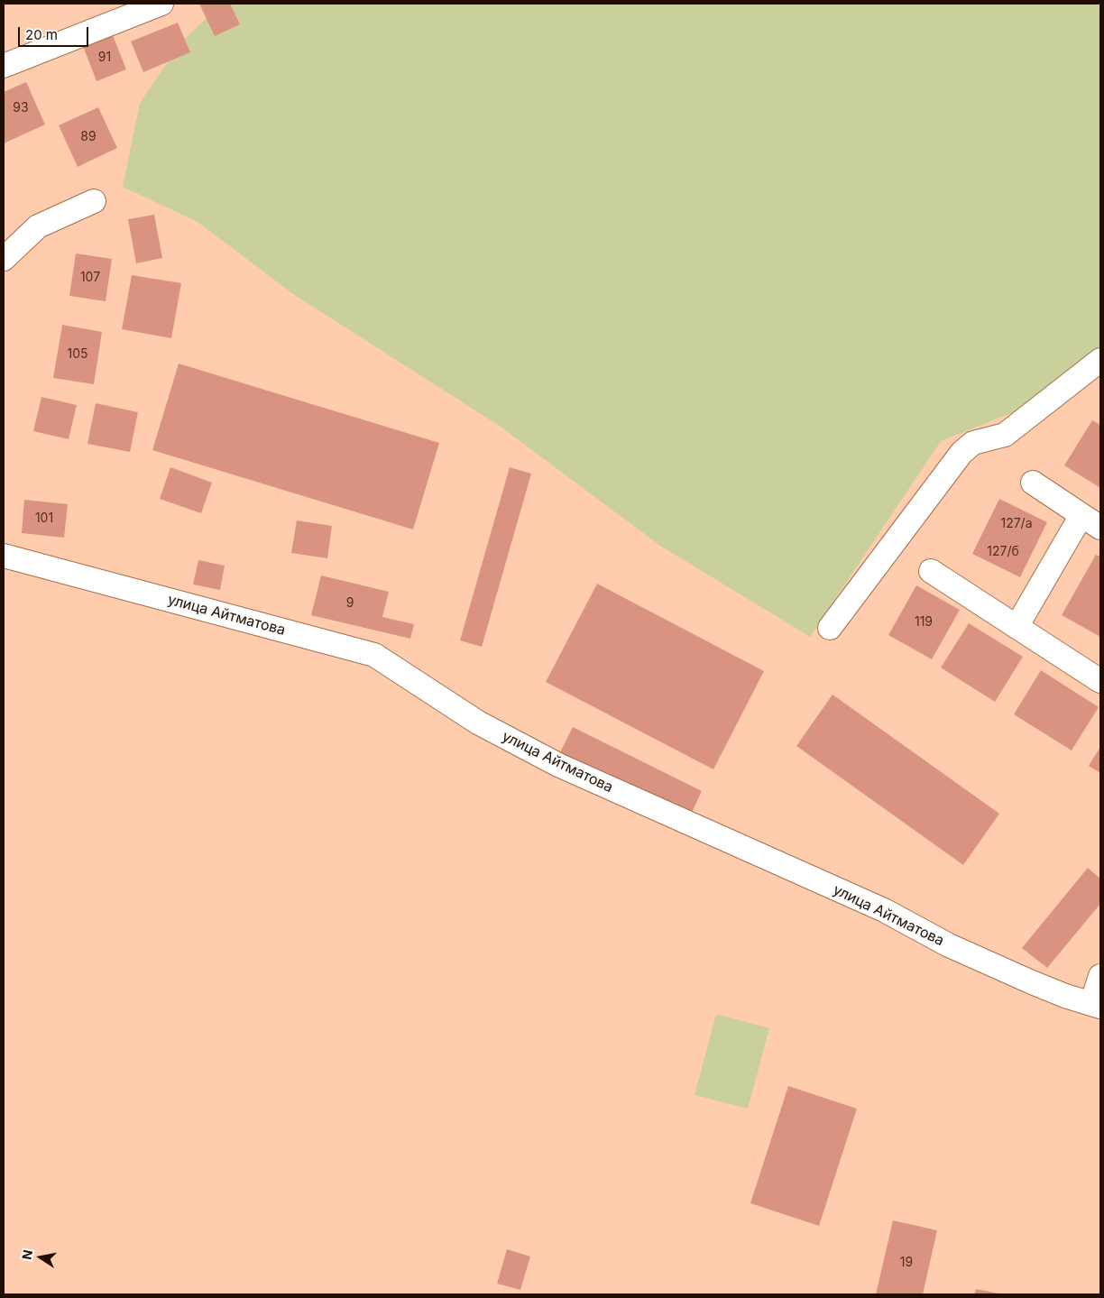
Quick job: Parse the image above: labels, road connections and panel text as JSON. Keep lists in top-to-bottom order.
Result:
{
  "streets": {
    "street": ["улица Айтматова"]
  },
  "house_numbers": [
    "91",
    "93",
    "89",
    "107",
    "105",
    "101",
    "127/а",
    "127/б",
    "9",
    "119",
    "19"
  ],
  "scale_bar": "20 m",
  "north": "left"
}
